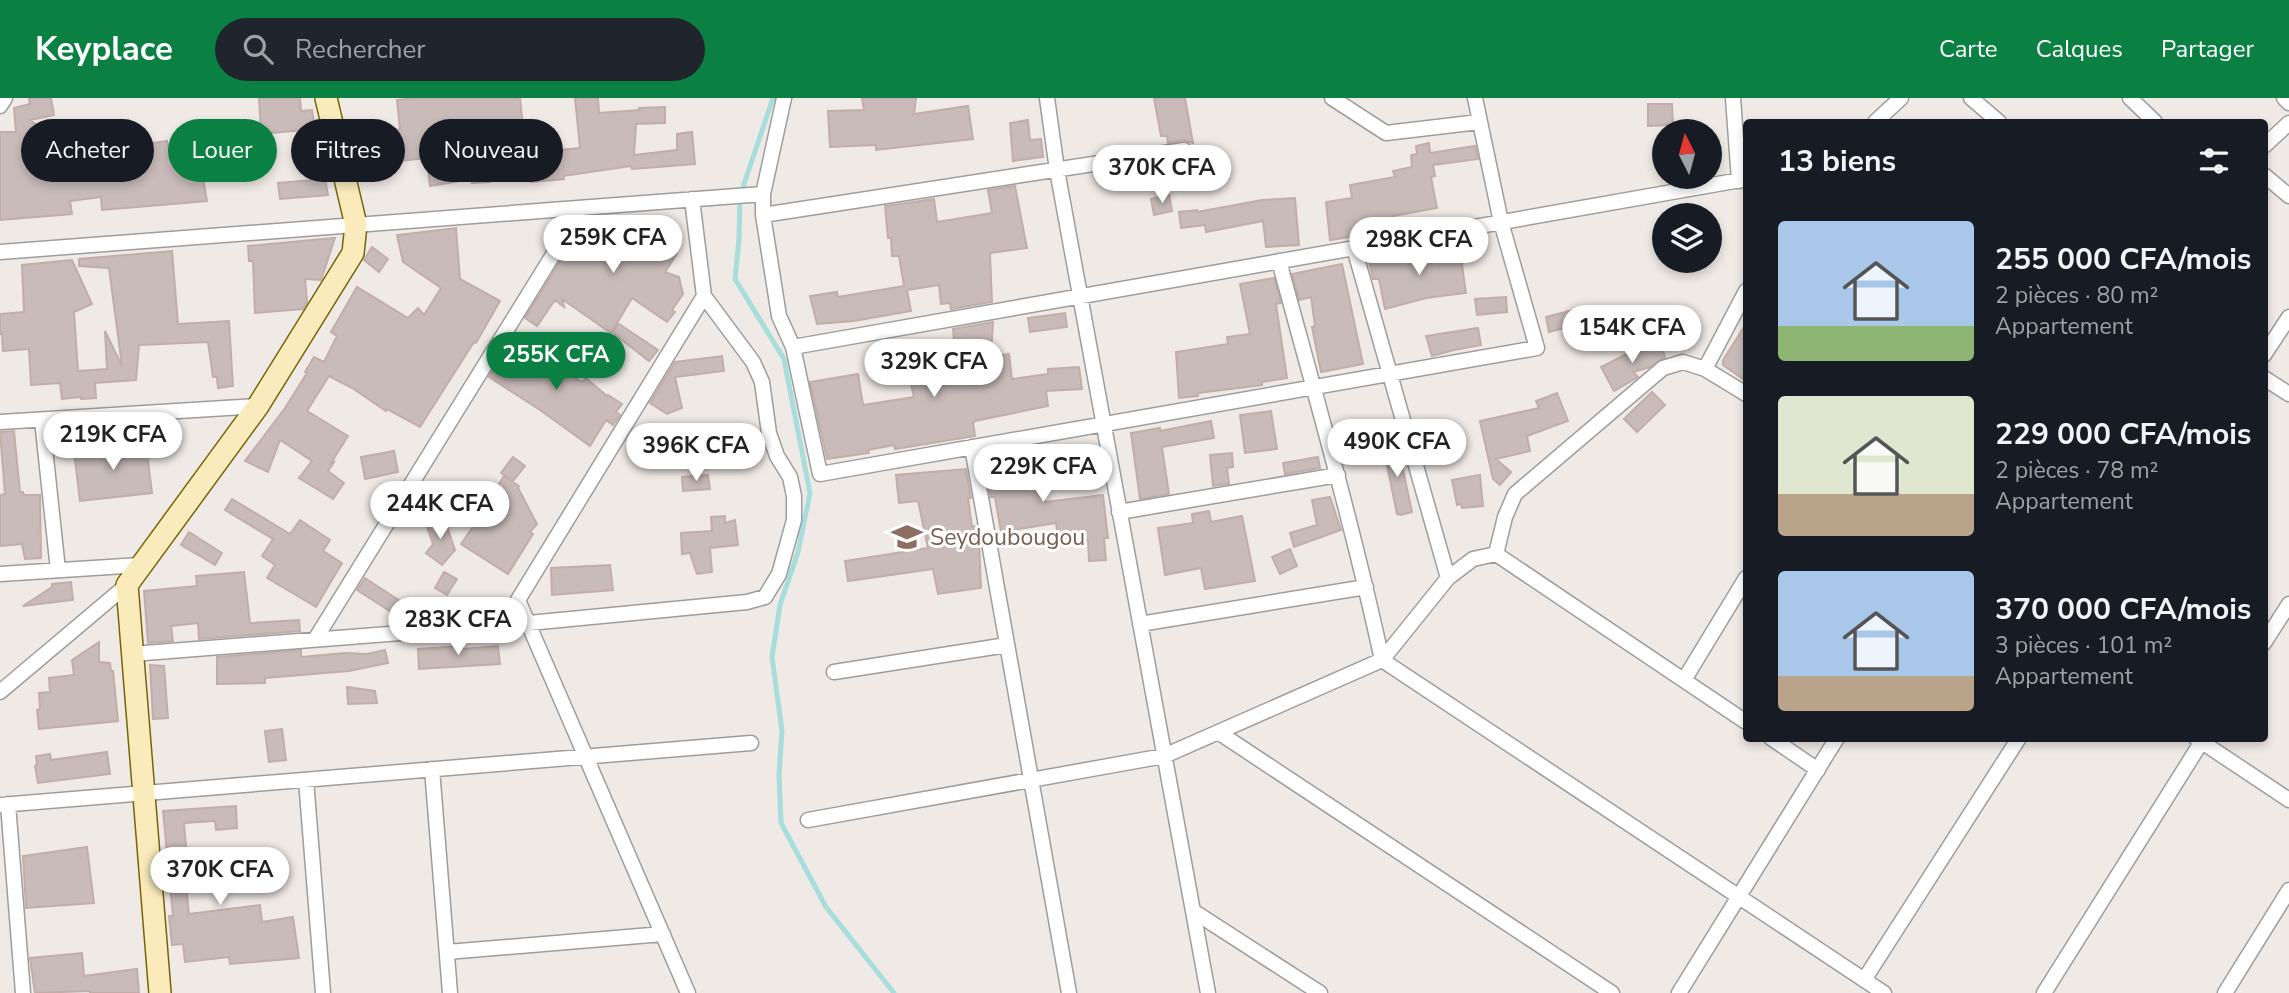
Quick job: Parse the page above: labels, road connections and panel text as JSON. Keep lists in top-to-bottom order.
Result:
{
  "places": {
    "school or university": ["Seydoubougou"]
  },
  "north": "top",
  "page": {
    "header": "Keyplace",
    "search": "Rechercher",
    "nav": ["Carte", "Calques", "Partager"],
    "chip": [
      "Acheter",
      "Louer",
      "Filtres",
      "Nouveau"
    ],
    "heading": "13 biens",
    "price": [
      "370K CFA",
      "259K CFA",
      "298K CFA",
      "154K CFA",
      "255K CFA",
      "329K CFA",
      "219K CFA",
      "490K CFA",
      "396K CFA",
      "229K CFA",
      "244K CFA",
      "283K CFA",
      "370K CFA"
    ],
    "list": [
      {
        "name": "255 000 CFA/mois",
        "note": "2 pièces · 80 m² · Appartement"
      },
      {
        "name": "229 000 CFA/mois",
        "note": "2 pièces · 78 m² · Appartement"
      },
      {
        "name": "370 000 CFA/mois",
        "note": "3 pièces · 101 m² · Appartement"
      }
    ]
  }
}
